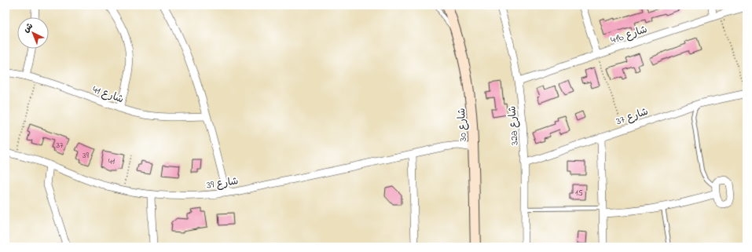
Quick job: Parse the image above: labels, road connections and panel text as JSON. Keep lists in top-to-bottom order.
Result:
{
  "streets": {
    "street": [
      "41b شارع",
      "شارع 41",
      "شارع 37",
      "شارع 30",
      "32a شارع",
      "شارع 39"
    ]
  },
  "crossings": [
    ["41b شارع", "32a شارع"],
    ["شارع 37", "32a شارع"],
    ["شارع 30", "شارع 39"]
  ],
  "house_numbers": [
    "37",
    "39",
    "41",
    "15"
  ],
  "north": "top left"
}
